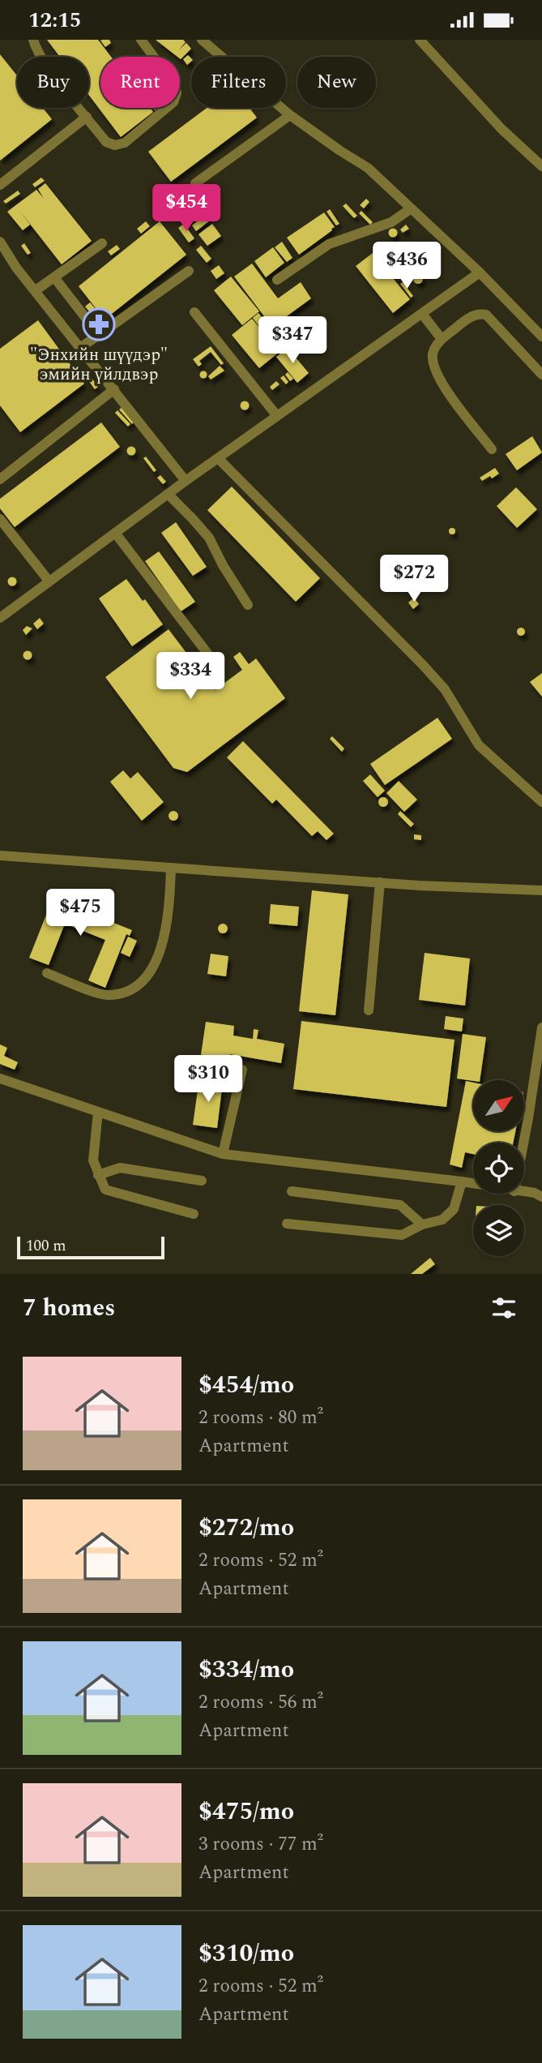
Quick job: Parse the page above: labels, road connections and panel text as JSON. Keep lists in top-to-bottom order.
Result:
{
  "places": {
    "pharmacy": ["\"Энхийн шүүдэр\" эмийн үйлдвэр"]
  },
  "scale_bar": "100 m",
  "north": "top right",
  "page": {
    "status": "12:15",
    "chip": [
      "Buy",
      "Rent",
      "Filters",
      "New"
    ],
    "price": [
      "$454",
      "$436",
      "$347",
      "$272",
      "$334",
      "$475",
      "$310"
    ],
    "scale": "100 m",
    "heading": "7 homes",
    "list": [
      {
        "name": "$454/mo",
        "note": "2 rooms · 80 m² · Apartment"
      },
      {
        "name": "$272/mo",
        "note": "2 rooms · 52 m² · Apartment"
      },
      {
        "name": "$334/mo",
        "note": "2 rooms · 56 m² · Apartment"
      },
      {
        "name": "$475/mo",
        "note": "3 rooms · 77 m² · Apartment"
      },
      {
        "name": "$310/mo",
        "note": "2 rooms · 52 m² · Apartment"
      }
    ]
  }
}
